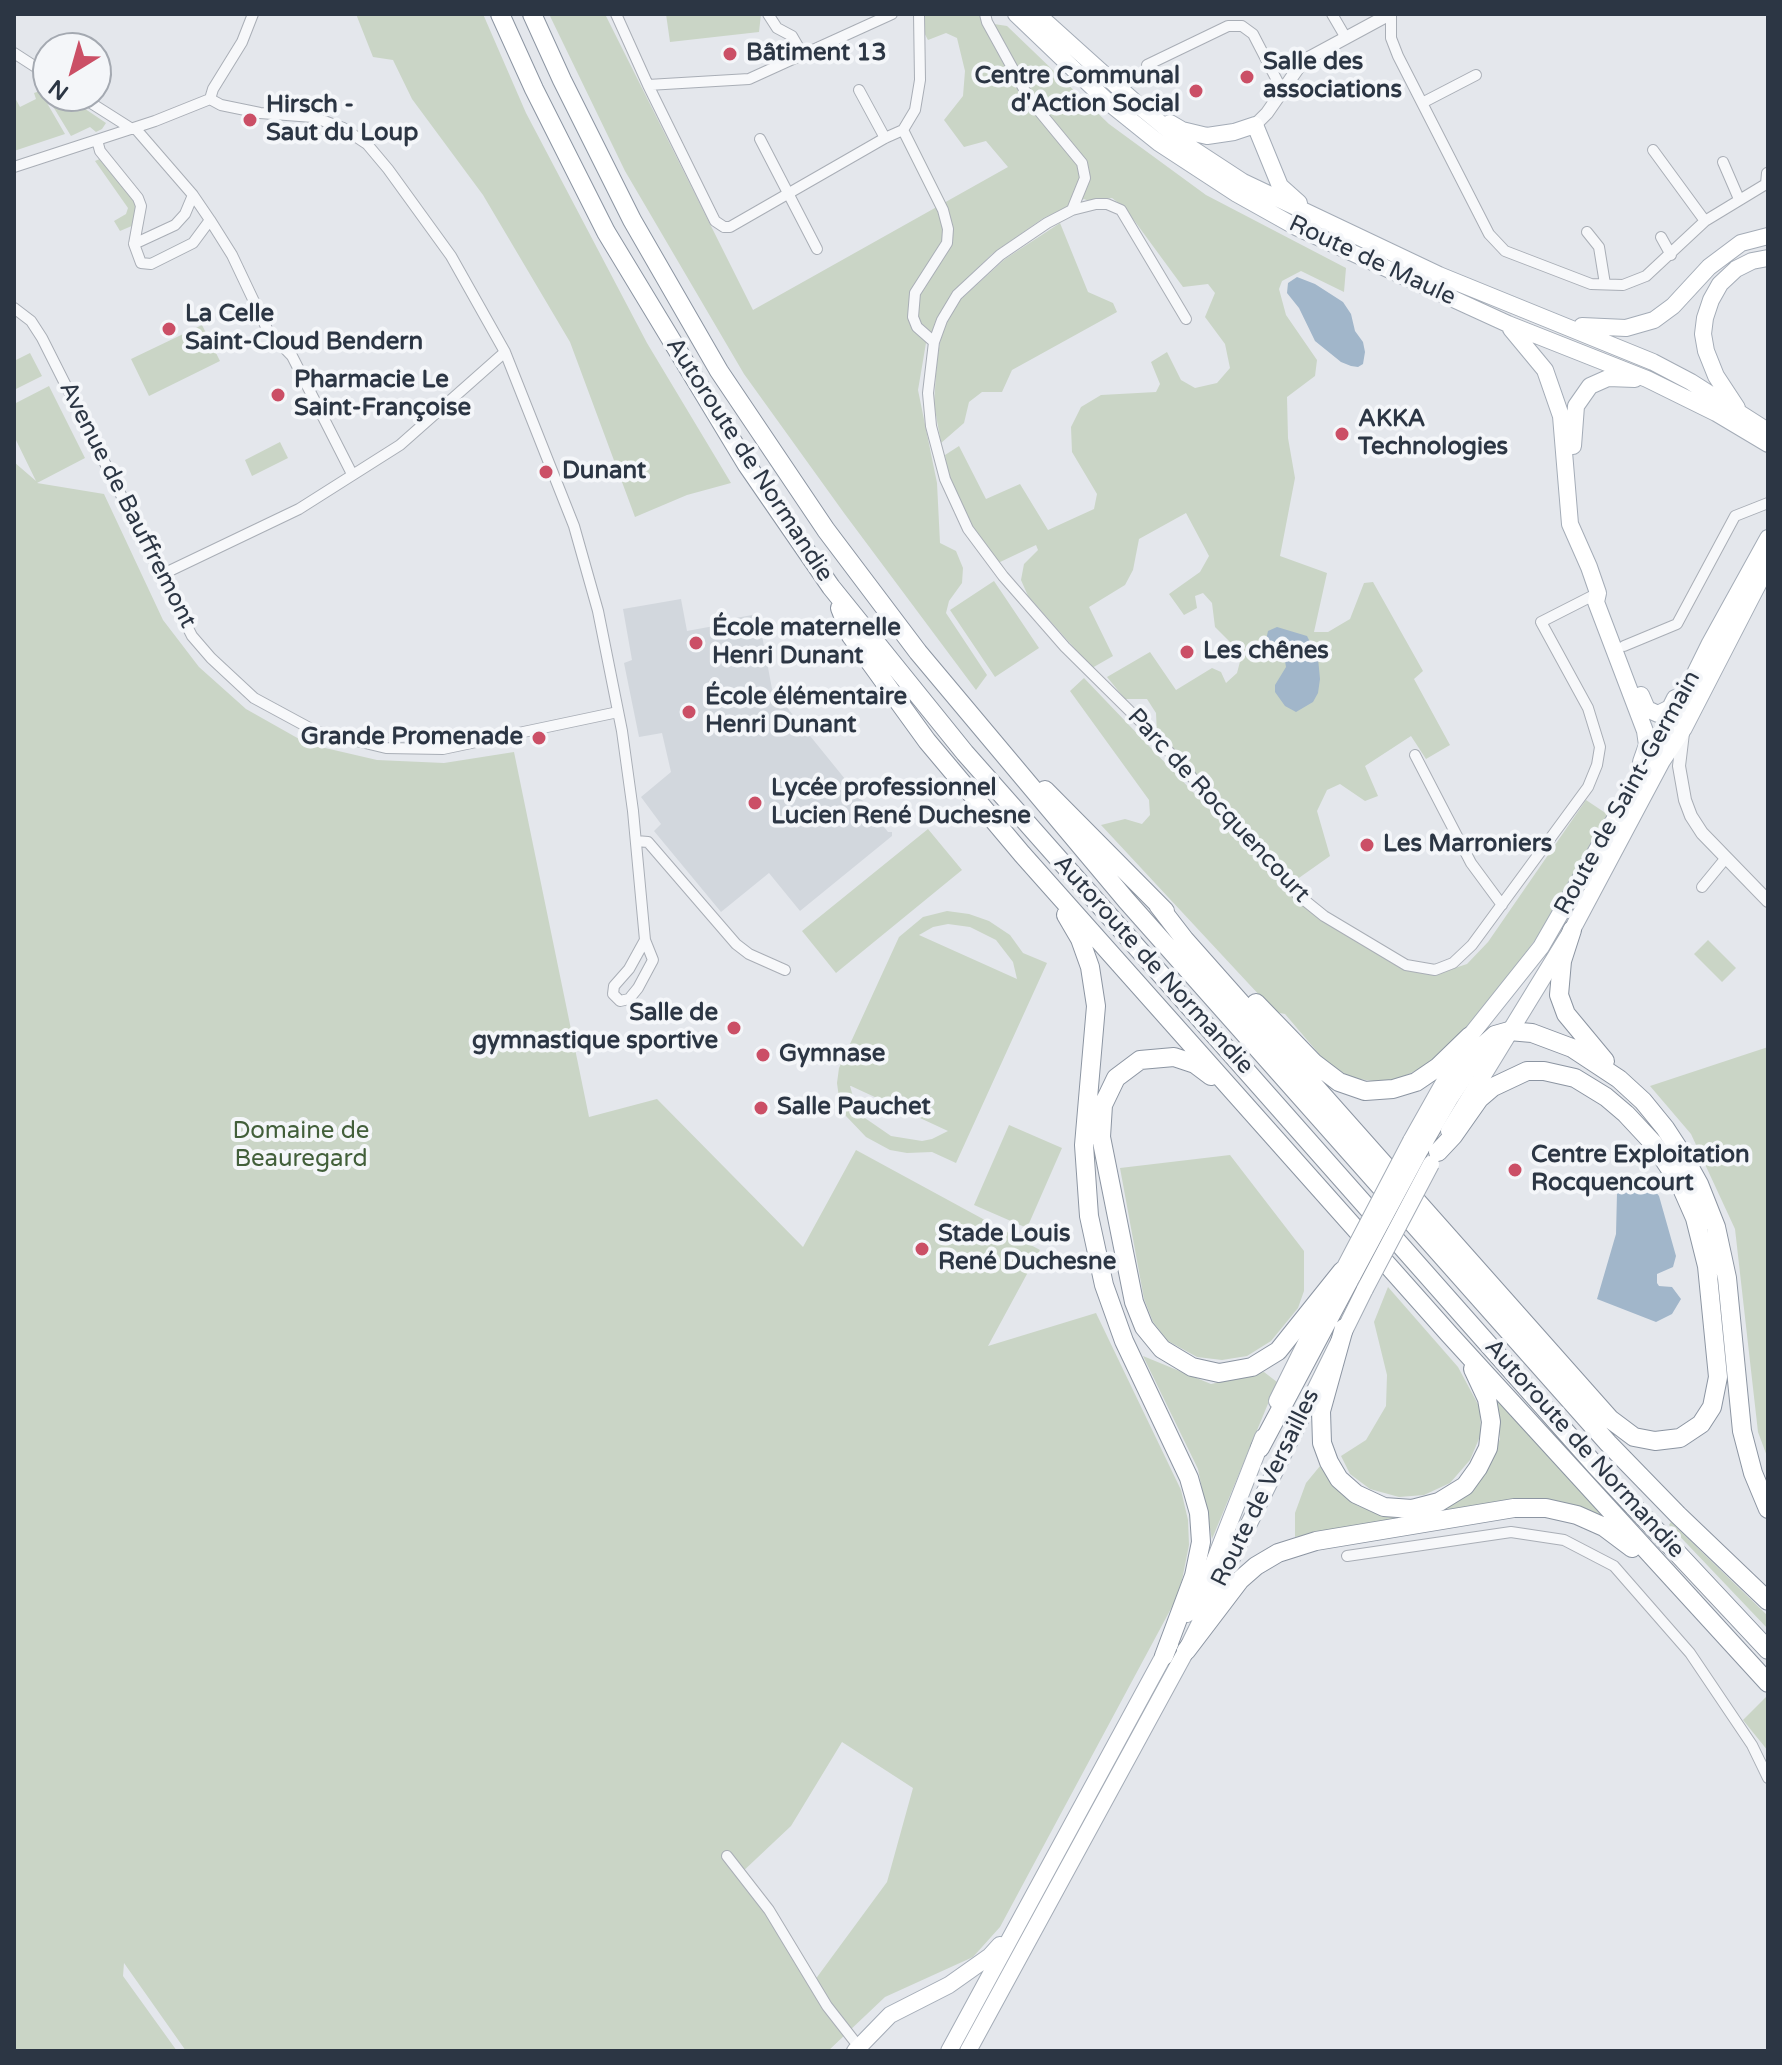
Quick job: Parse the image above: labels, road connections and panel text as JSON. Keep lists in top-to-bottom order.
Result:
{
  "streets": {
    "highway": ["Autoroute de Normandie"],
    "main road": ["Route de Maule", "Route de Saint-Germain", "Route de Versailles"],
    "street": ["Avenue de Bauffremont", "Parc de Rocquencourt"]
  },
  "crossings": [
    ["Route de Saint-Germain", "Route de Versailles"]
  ],
  "parks": ["Domaine de Beauregard"],
  "places": [
    "Bâtiment 13",
    "Salle des associations",
    "Centre Communal d'Action Social",
    "Hirsch - Saut du Loup",
    "La Celle Saint-Cloud Bendern",
    "Pharmacie Le Saint-Françoise",
    "AKKA Technologies",
    "Dunant",
    "École maternelle Henri Dunant",
    "Les chênes",
    "École élémentaire Henri Dunant",
    "Grande Promenade",
    "Lycée professionnel Lucien René Duchesne",
    "Les Marroniers",
    "Salle de gymnastique sportive",
    "Gymnase",
    "Salle Pauchet",
    "Centre Exploitation Rocquencourt",
    "Stade Louis René Duchesne"
  ],
  "north": "bottom left"
}
